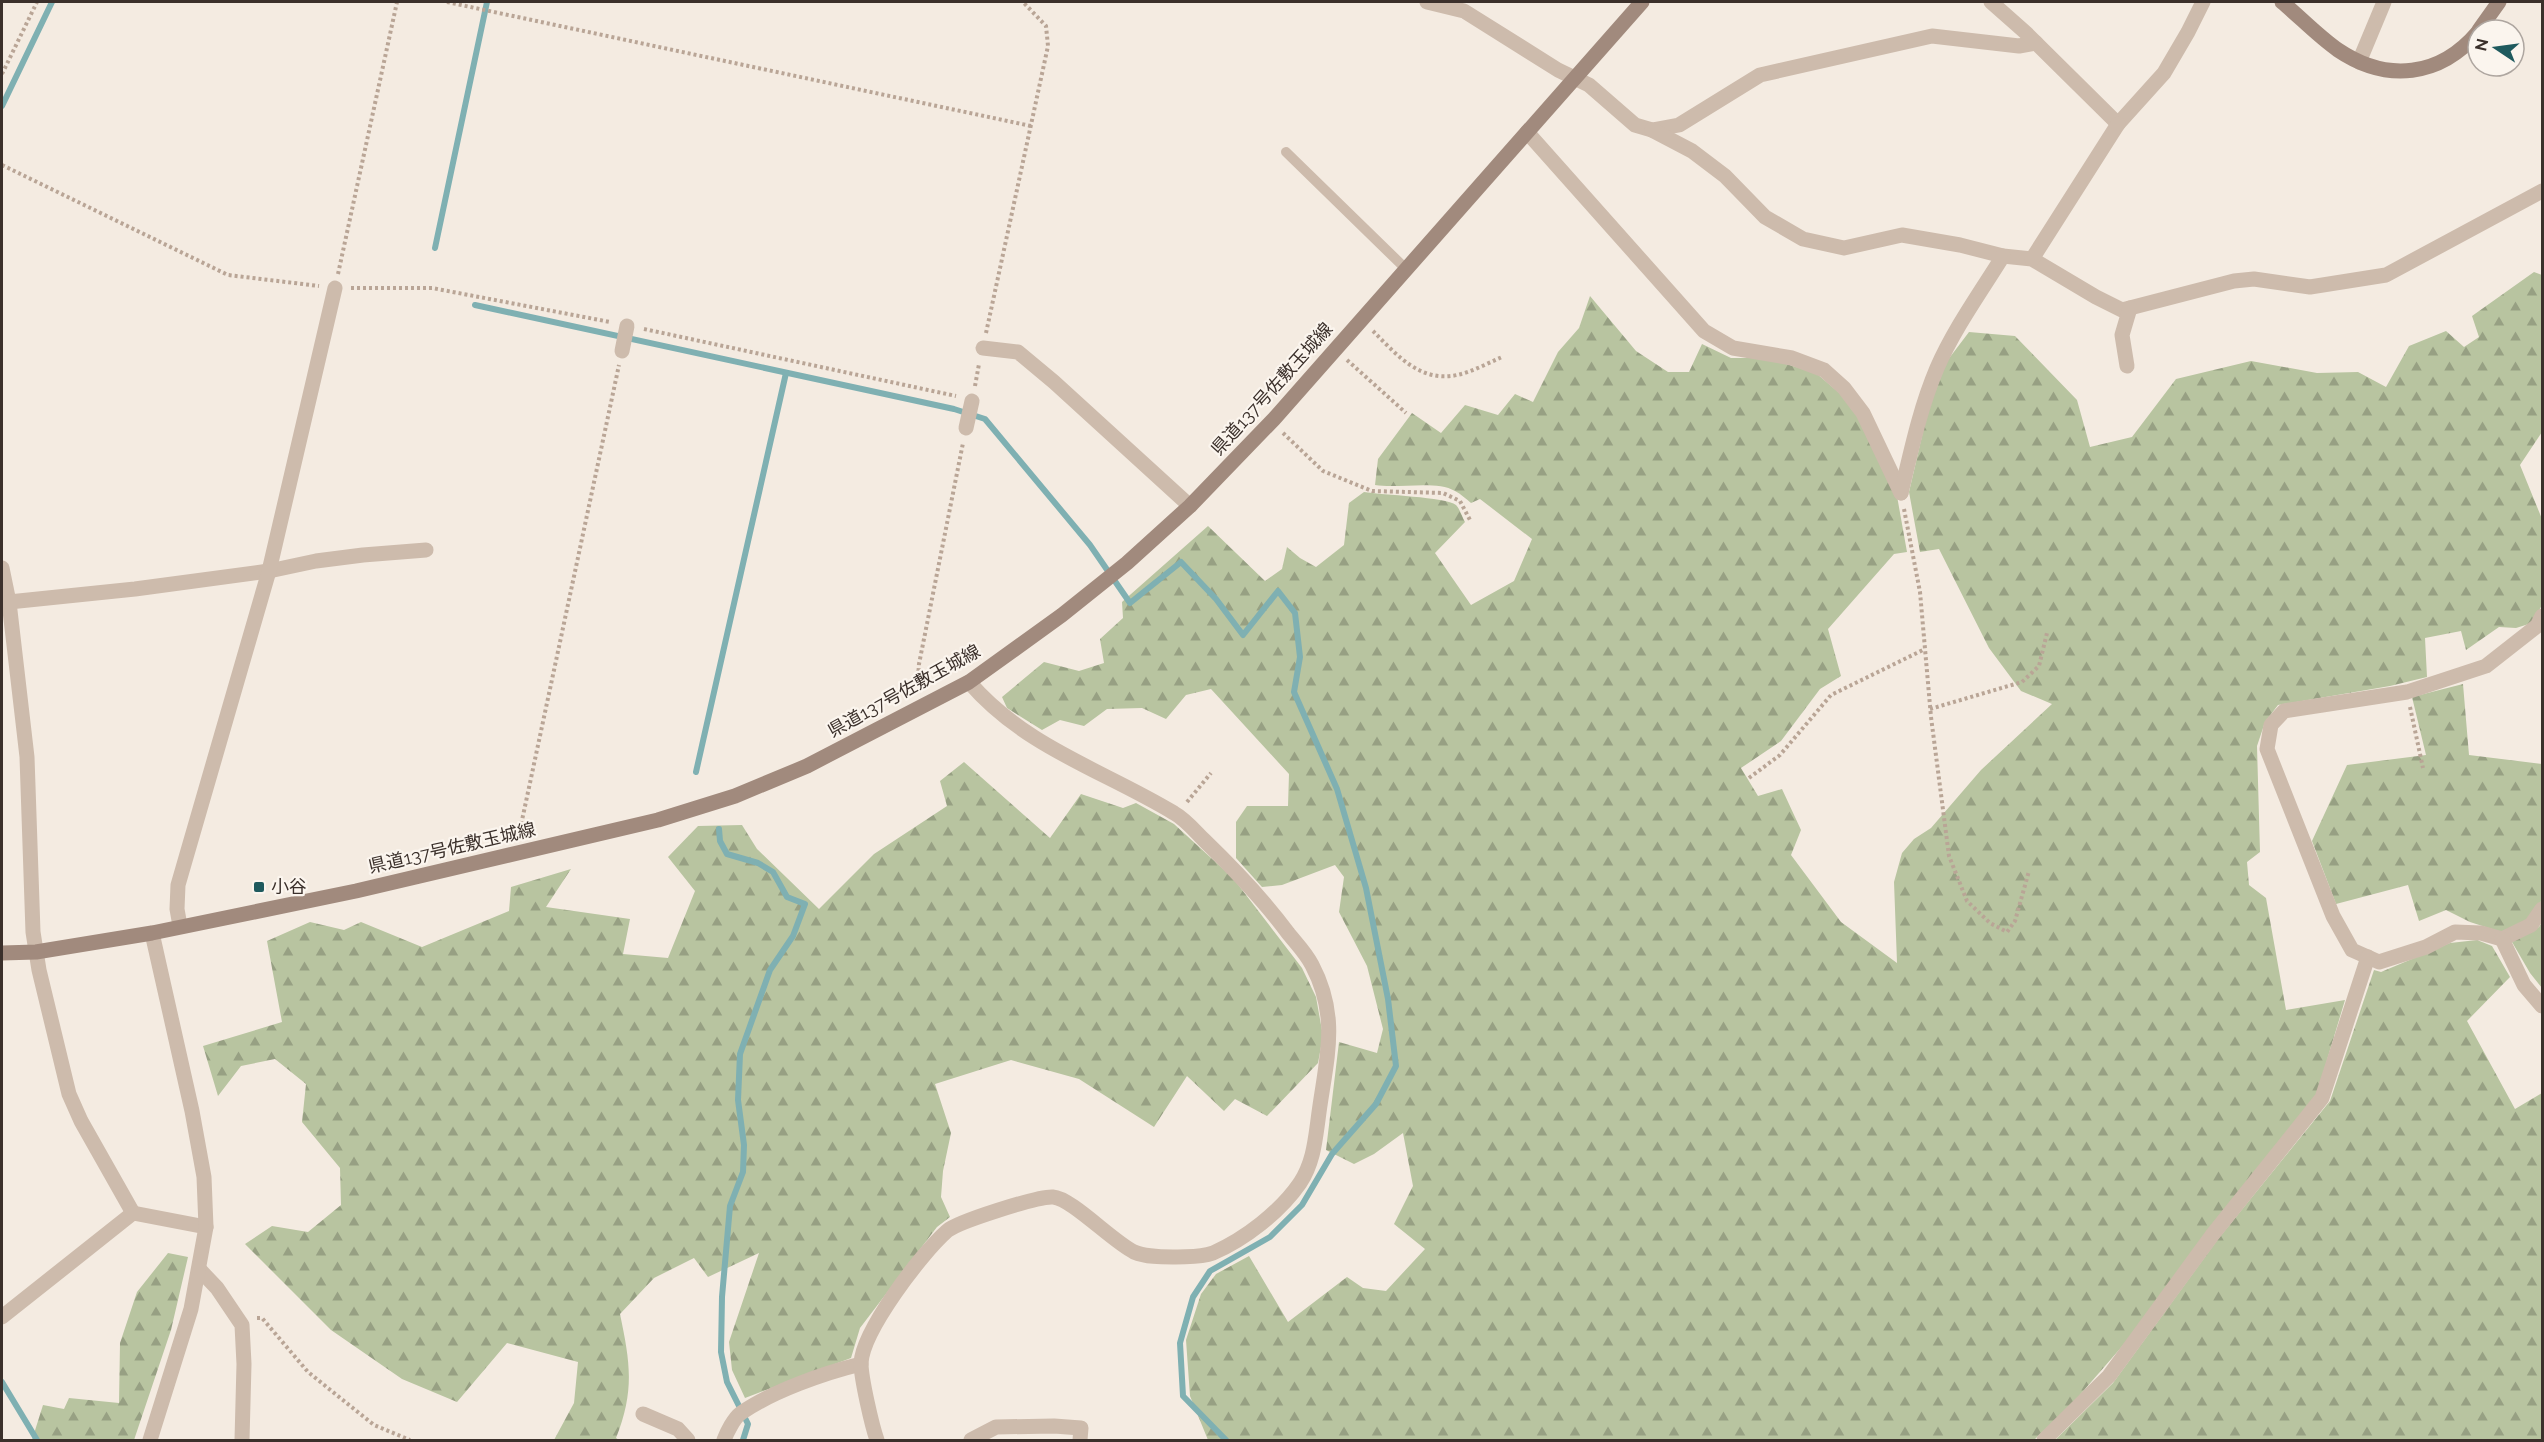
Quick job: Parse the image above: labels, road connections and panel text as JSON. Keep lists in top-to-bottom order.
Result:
{
  "streets": {
    "main road": ["県道137号佐敷玉城線"]
  },
  "places": {
    "transit": ["小谷"]
  },
  "north": "left"
}
